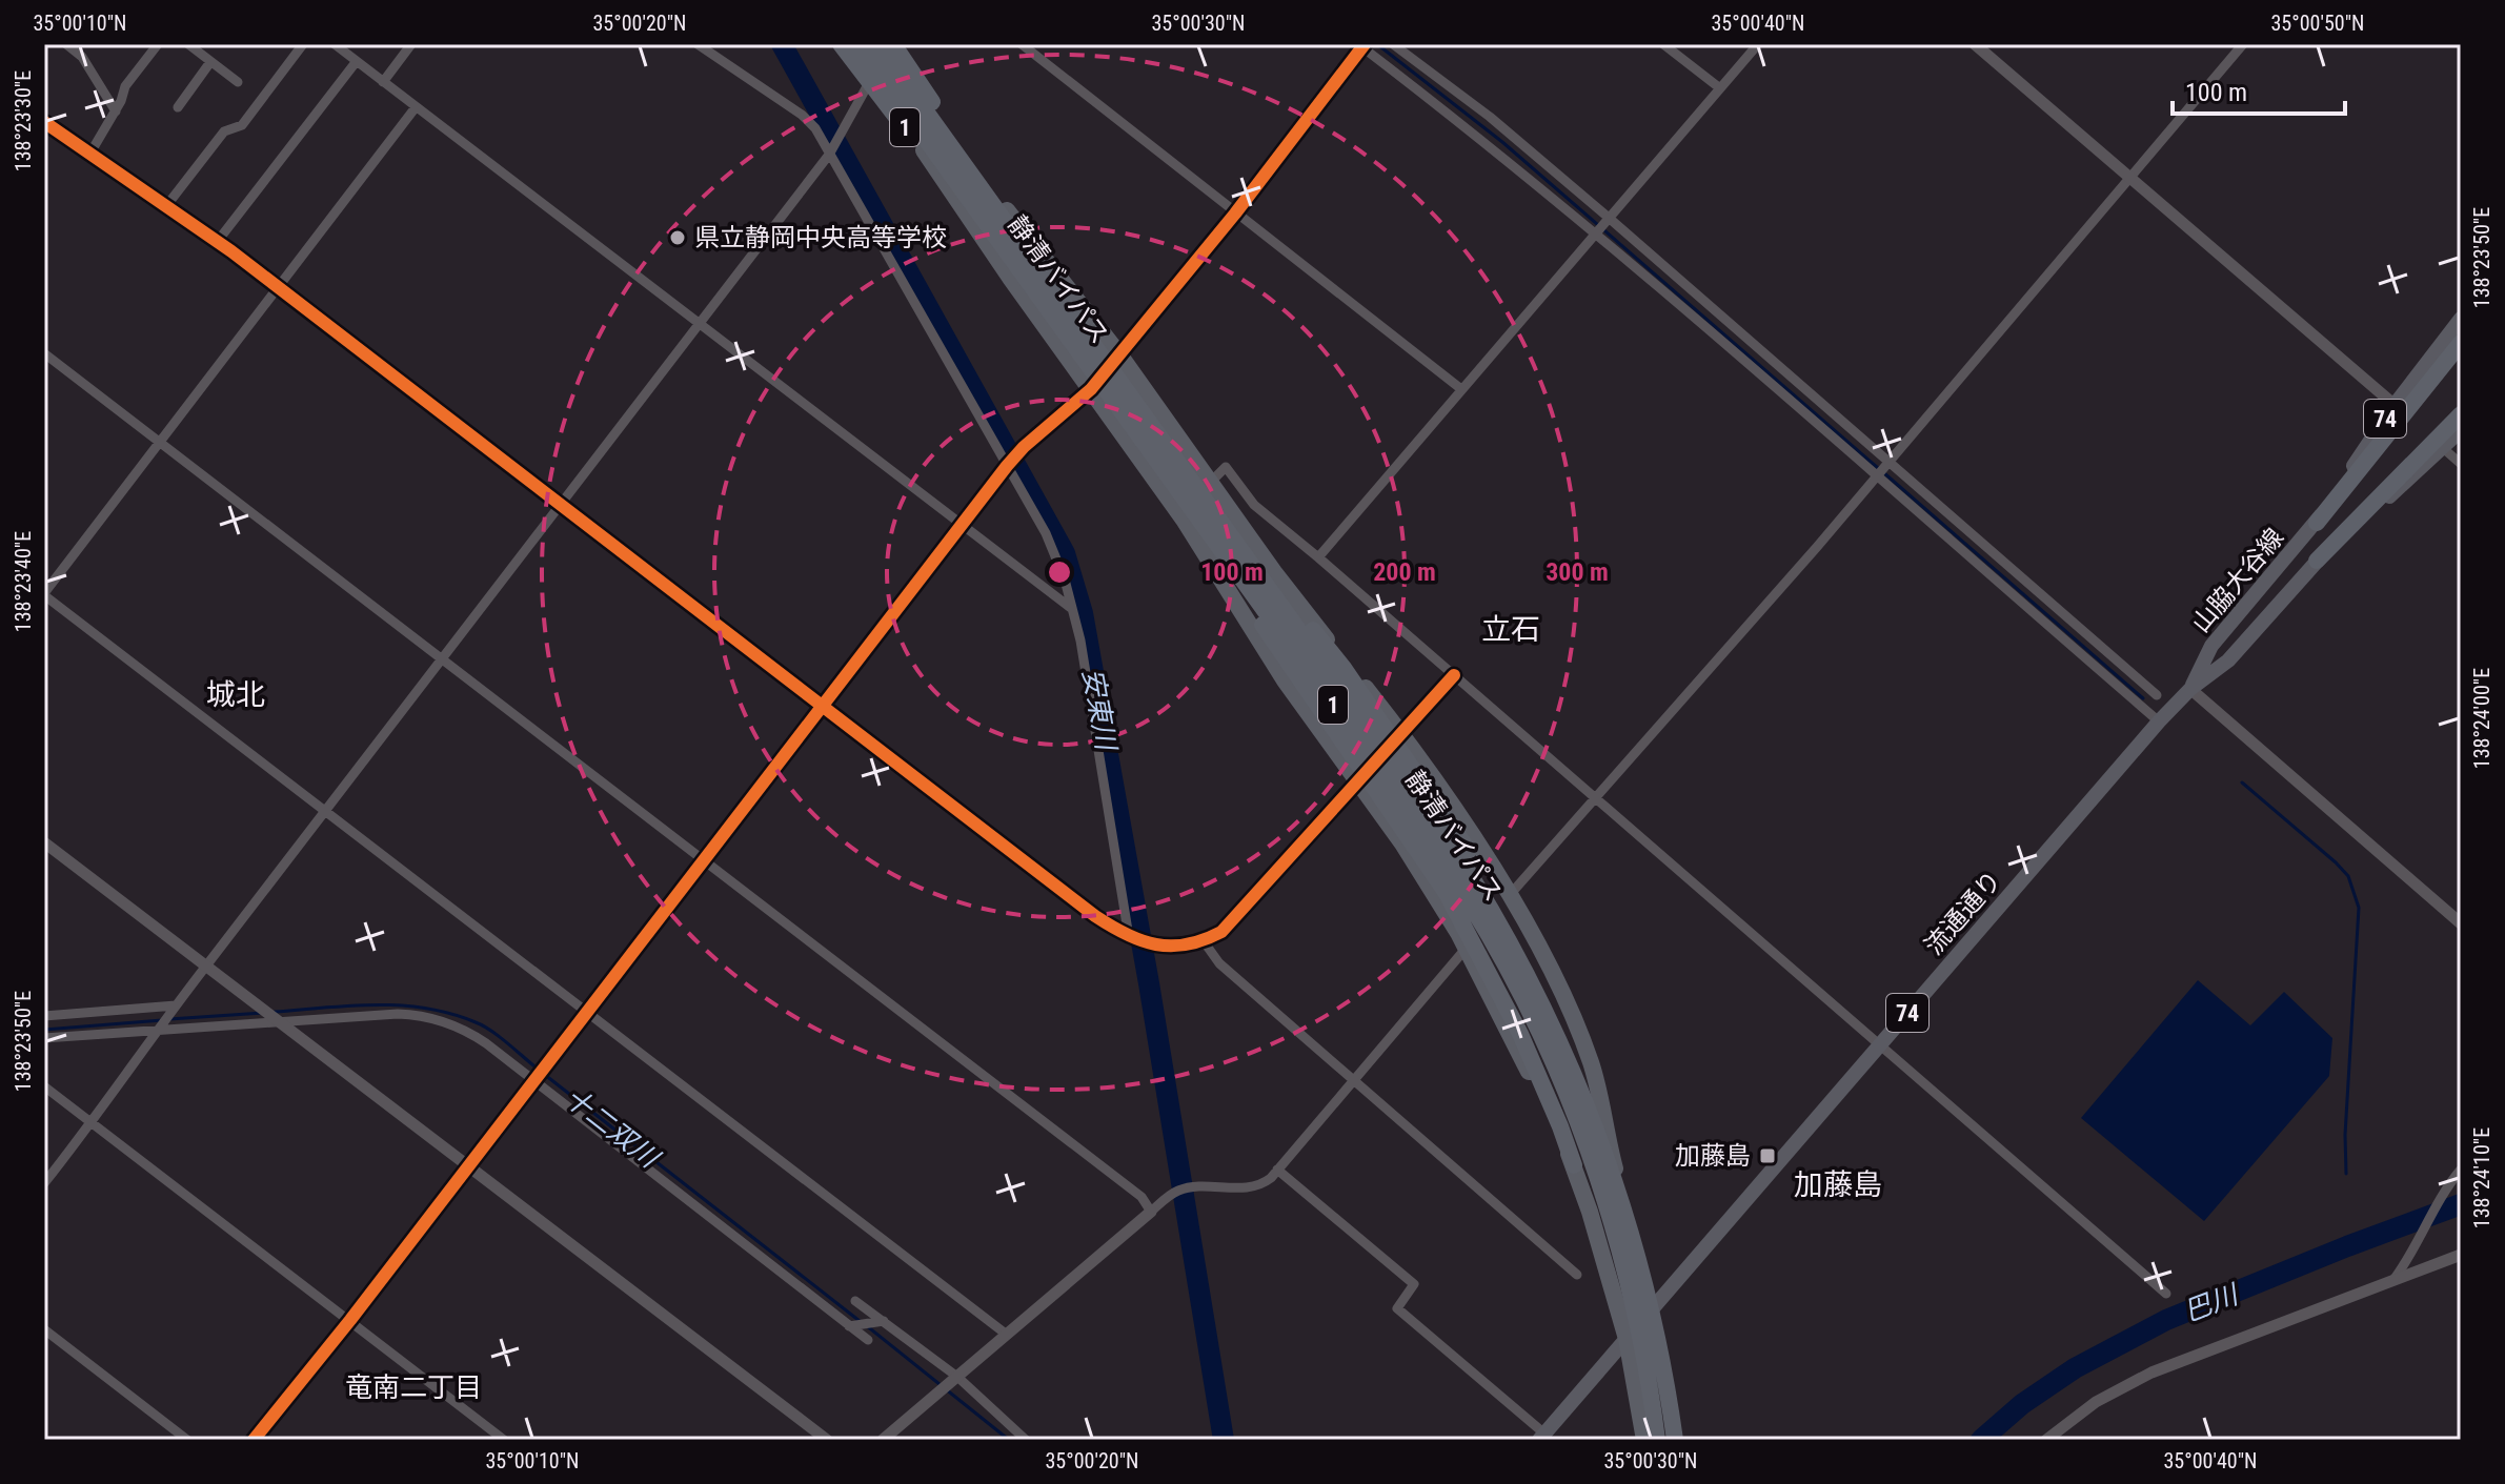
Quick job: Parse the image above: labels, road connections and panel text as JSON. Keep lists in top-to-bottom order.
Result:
{
  "streets": {
    "highway": ["1", "静清バイパス", "74"],
    "main road": ["山脇大谷線", "流通通り"]
  },
  "crossings": [
    ["1", "静清バイパス"],
    ["1", "流通通り"],
    ["74", "山脇大谷線"],
    ["山脇大谷線", "流通通り"]
  ],
  "districts": [
    "立石",
    "城北",
    "加藤島",
    "竜南二丁目"
  ],
  "water": ["安東川", "十二双川", "巴川"],
  "places": {
    "other": ["県立静岡中央高等学校"],
    "transit": ["加藤島"]
  },
  "scale_bar": "100 m",
  "coordinates": [
    "35°00'10\"N",
    "35°00'20\"N",
    "35°00'30\"N",
    "35°00'40\"N",
    "35°00'50\"N",
    "138°23'30\"E",
    "138°23'50\"E",
    "138°23'40\"E",
    "138°24'00\"E",
    "138°24'10\"E"
  ],
  "rings": ["100 m", "200 m", "300 m"]
}
